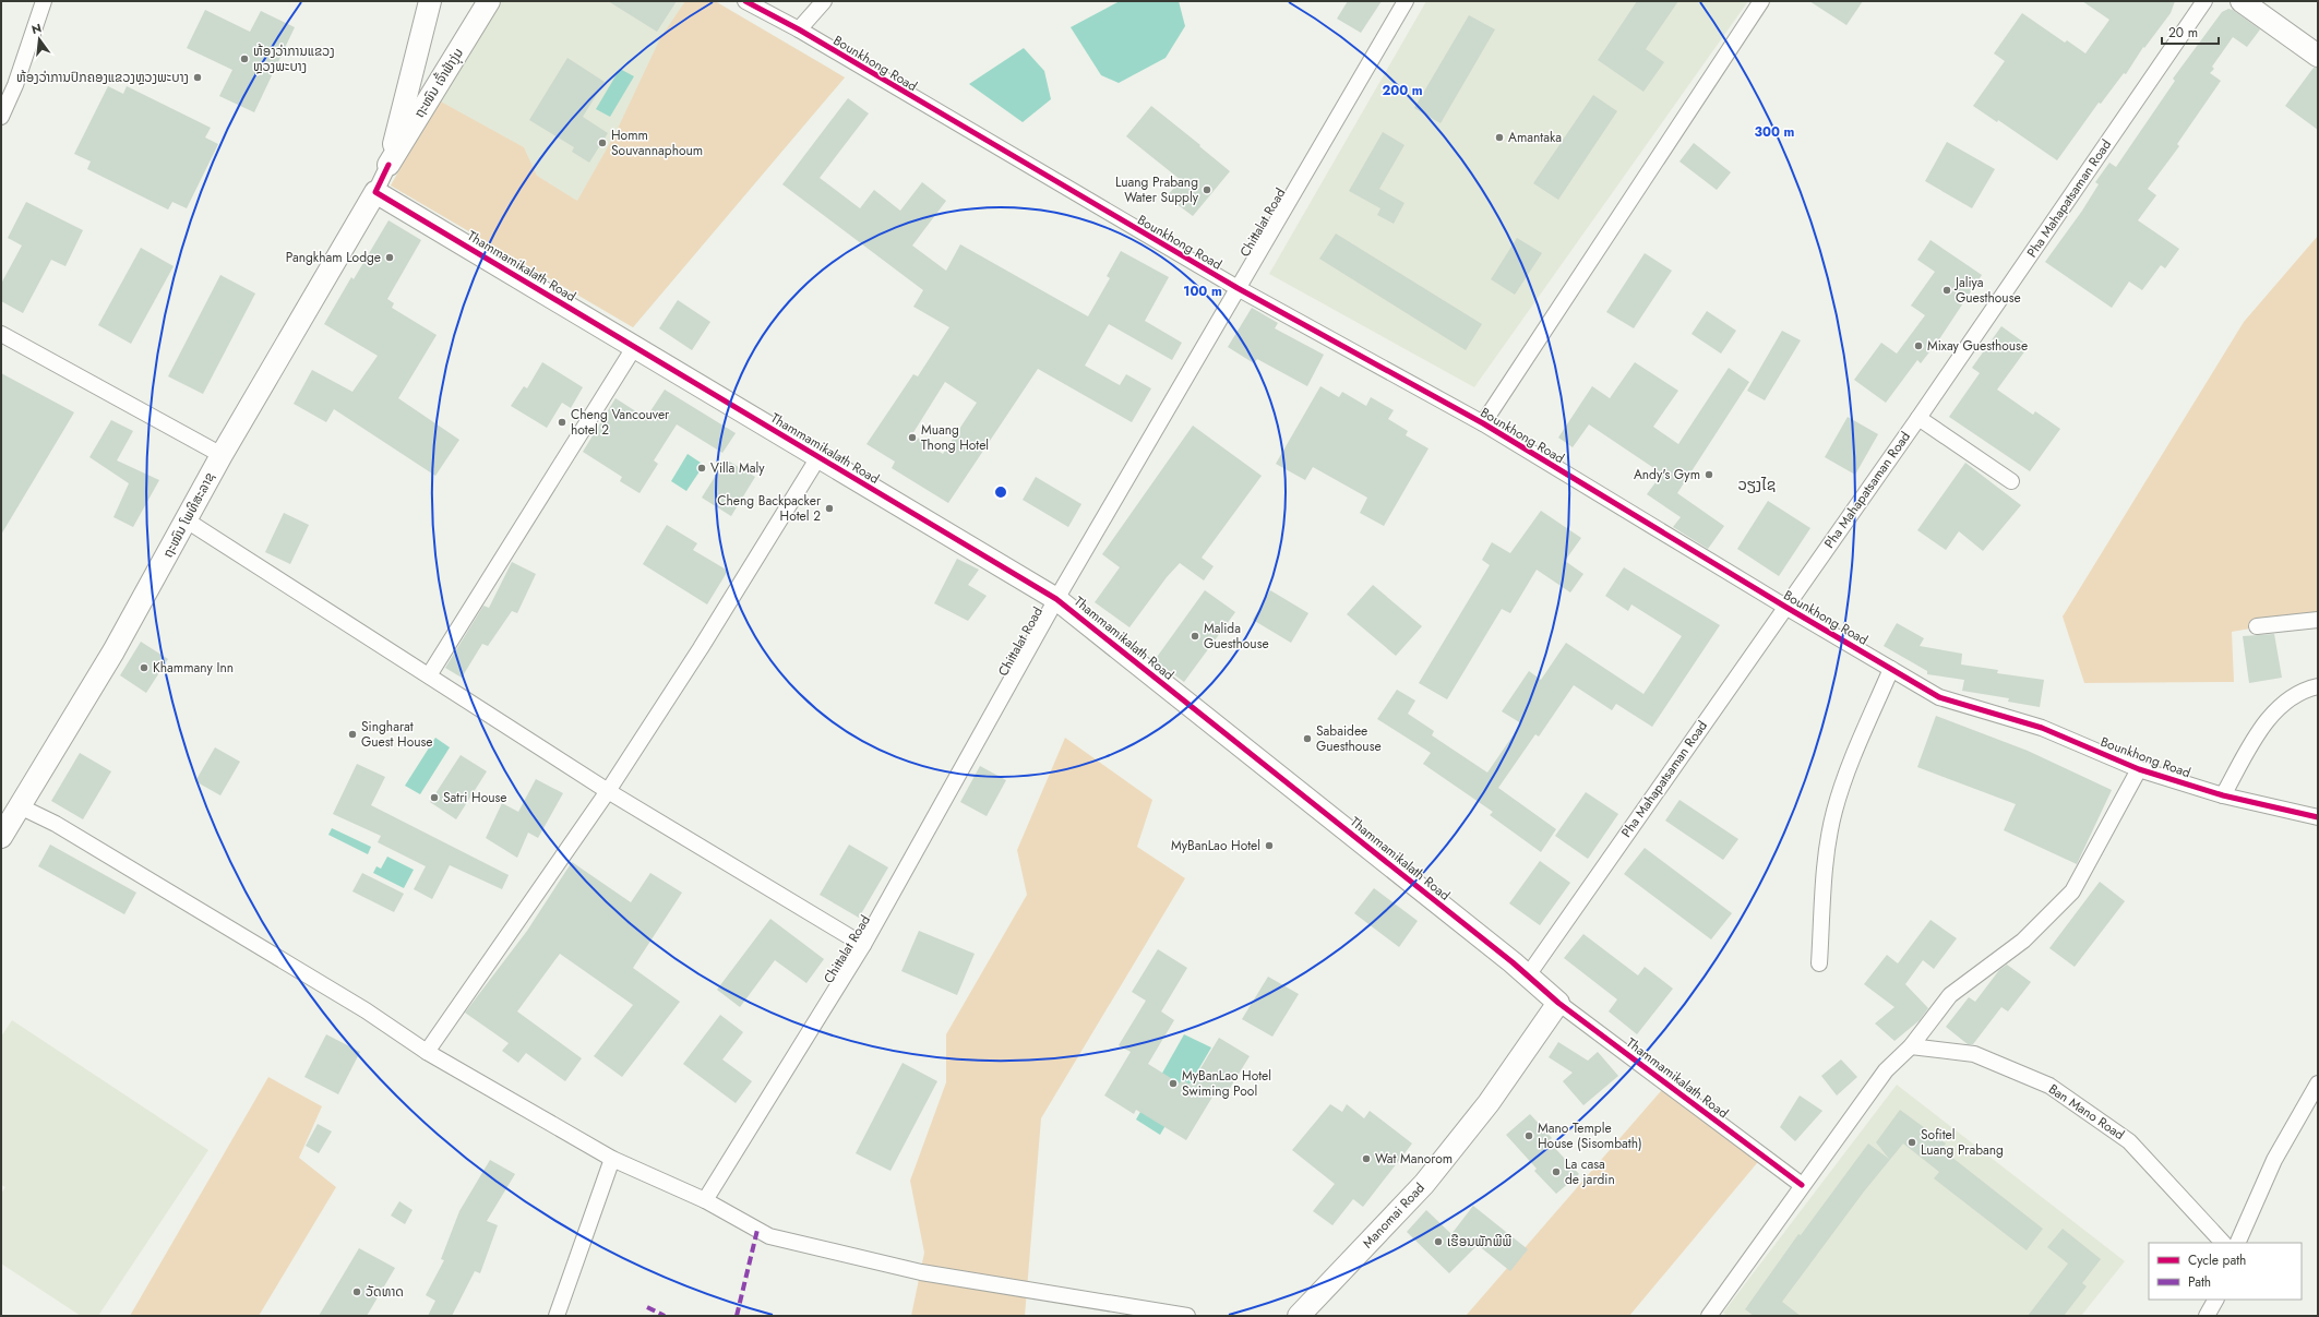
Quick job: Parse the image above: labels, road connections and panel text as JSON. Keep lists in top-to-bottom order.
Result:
{
  "streets": {
    "street": [
      "Bounkhong Road",
      "ຖະໜົນ ເຈົ້າຟ້າງຸ່ມ",
      "Pha Mahapatsaman Road",
      "Chittalat Road",
      "Thammamikalath Road",
      "ຖະໜົນ ໂພທິສະລາຊ",
      "Ban Mano Road",
      "Manomai Road"
    ]
  },
  "crossings": [
    ["Bounkhong Road", "Pha Mahapatsaman Road"],
    ["Bounkhong Road", "Chittalat Road"],
    ["ຖະໜົນ ເຈົ້າຟ້າງຸ່ມ", "Thammamikalath Road"],
    ["ຖະໜົນ ເຈົ້າຟ້າງຸ່ມ", "ຖະໜົນ ໂພທິສະລາຊ"],
    ["Pha Mahapatsaman Road", "Thammamikalath Road"],
    ["Chittalat Road", "Thammamikalath Road"],
    ["Thammamikalath Road", "ຖະໜົນ ໂພທິສະລາຊ"],
    ["Thammamikalath Road", "Manomai Road"]
  ],
  "districts": ["ວຽງໄຊ"],
  "places": [
    "ຫ້ອງວ່າການແຂວງ ຫຼວງພະບາງ",
    "ຫ້ອງວ່າການປົກຄອງແຂວງຫຼວງພະບາງ",
    "Amantaka",
    "Homm Souvannaphoum",
    "Luang Prabang Water Supply",
    "Pangkham Lodge",
    "Jaliya Guesthouse",
    "Mixay Guesthouse",
    "Cheng Vancouver hotel 2",
    "Muang Thong Hotel",
    "Villa Maly",
    "Andy's Gym",
    "Cheng Backpacker Hotel 2",
    "Malida Guesthouse",
    "Khammany Inn",
    "Singharat Guest House",
    "Sabaidee Guesthouse",
    "Satri House",
    "MyBanLao Hotel",
    "MyBanLao Hotel Swiming Pool",
    "Mano Temple House (Sisombath)",
    "Sofitel Luang Prabang",
    "Wat Manorom",
    "La casa de jardin",
    "ເຮືອນພັກພີພີ",
    "ວັດທາດ"
  ],
  "legend": ["Cycle path", "Path"],
  "scale_bar": "20 m",
  "north": "top",
  "rings": ["200 m", "300 m", "100 m"]
}
